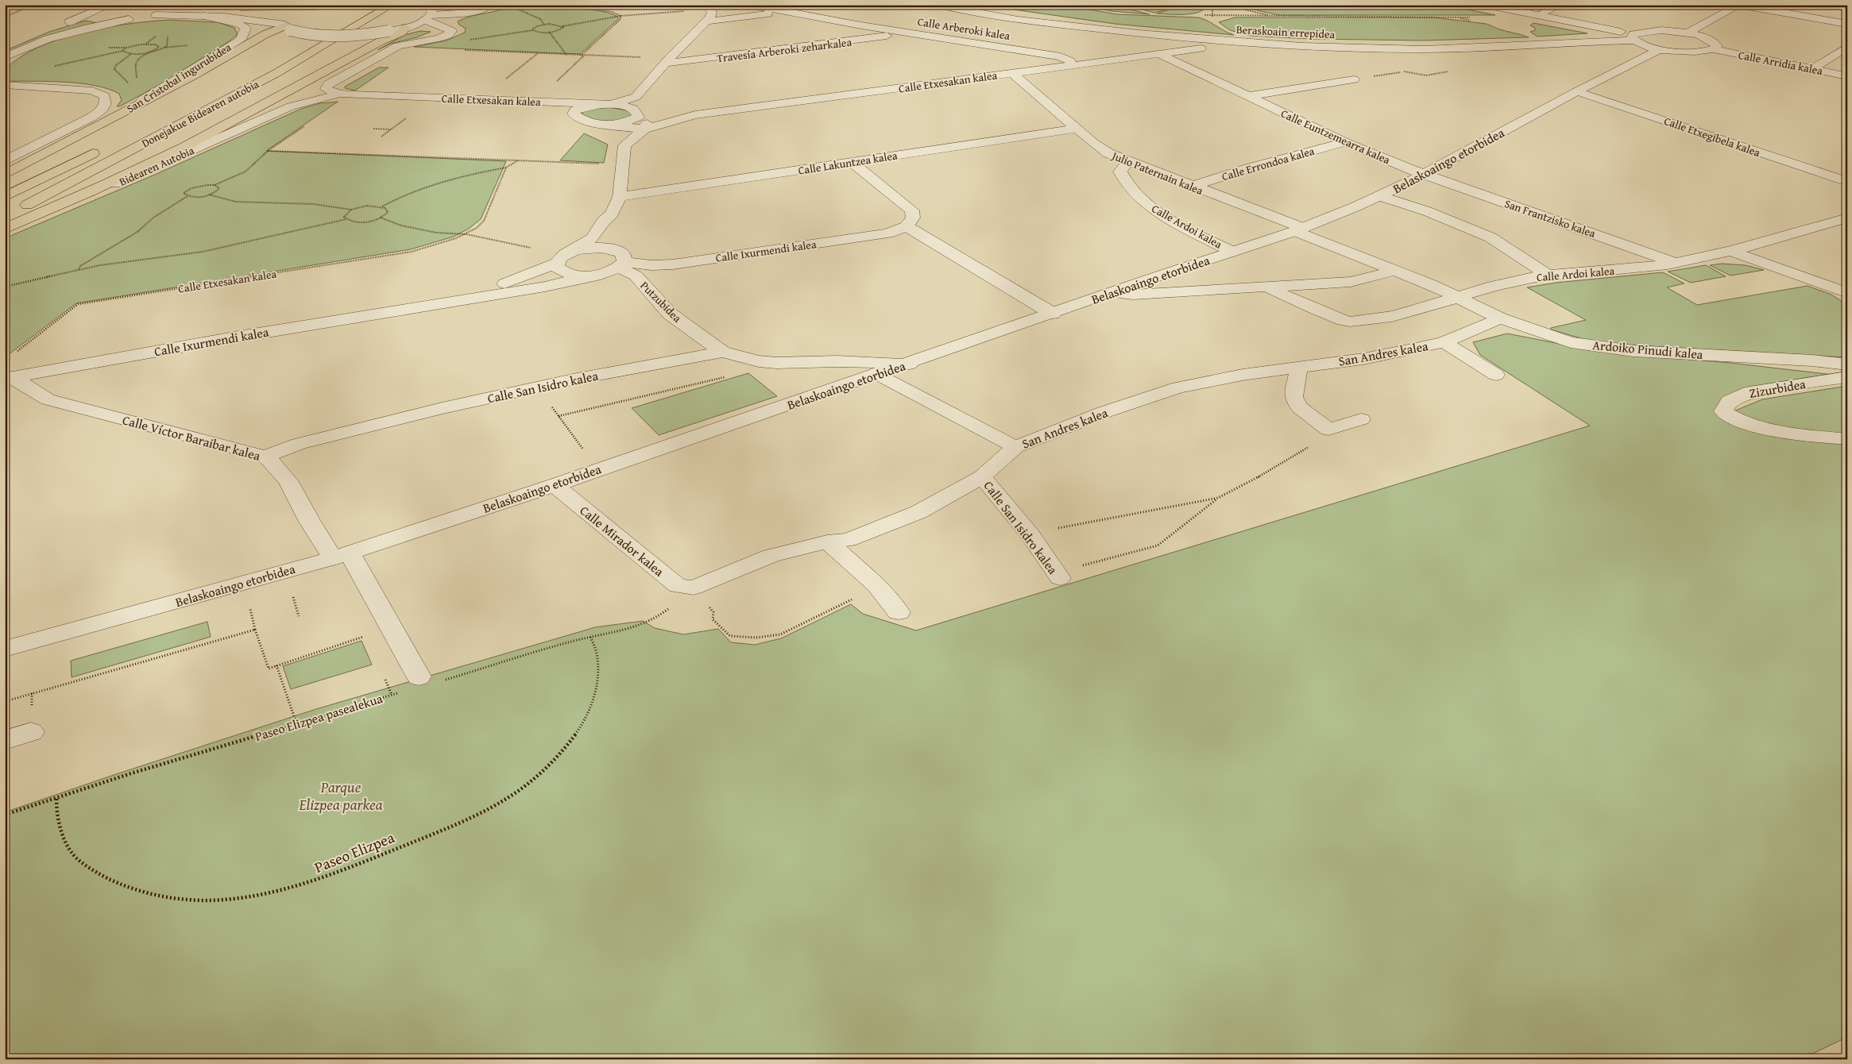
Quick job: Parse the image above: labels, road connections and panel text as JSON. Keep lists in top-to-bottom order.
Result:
{
  "streets": {
    "highway": ["Donejakue Bidearen autobia"],
    "street": [
      "Calle Arberoki kalea",
      "Beraskoain errepidea",
      "Travesía Arberoki zeharkalea",
      "Calle Arridia kalea",
      "San Cristobal ingurubidea",
      "Calle Etxesakan kalea",
      "Calle Euntzemearra kalea",
      "Calle Etxegibela kalea",
      "Belaskoaingo etorbidea",
      "Calle Lakuntzea kalea",
      "Calle Errondoa kalea",
      "Bidearen Autobia",
      "Julio Paternain kalea",
      "San Frantzisko kalea",
      "Calle Ardoi kalea",
      "Calle Ixurmendi kalea",
      "Putzubidea",
      "Ardoiko Pinudi kalea",
      "San Andres kalea",
      "Calle San Isidro kalea",
      "Zizurbidea",
      "Calle Víctor Baraibar kalea",
      "Calle Mirador kalea"
    ],
    "path": ["Paseo Elizpea pasealekua", "Paseo Elizpea"]
  },
  "crossings": [
    ["Calle Arberoki kalea", "Travesía Arberoki zeharkalea"],
    ["Calle Arberoki kalea", "Calle Etxesakan kalea"],
    ["Beraskoain errepidea", "Calle Arridia kalea"],
    ["Calle Arridia kalea", "Belaskoaingo etorbidea"],
    ["Calle Etxesakan kalea", "Calle Euntzemearra kalea"],
    ["Calle Etxesakan kalea", "Bidearen Autobia"],
    ["Calle Etxesakan kalea", "Julio Paternain kalea"],
    ["Calle Euntzemearra kalea", "Belaskoaingo etorbidea"],
    ["Calle Euntzemearra kalea", "Calle Errondoa kalea"],
    ["Calle Euntzemearra kalea", "San Frantzisko kalea"],
    ["Calle Etxegibela kalea", "Belaskoaingo etorbidea"],
    ["Belaskoaingo etorbidea", "Julio Paternain kalea"],
    ["Belaskoaingo etorbidea", "San Frantzisko kalea"],
    ["Belaskoaingo etorbidea", "Calle Ardoi kalea"],
    ["Belaskoaingo etorbidea", "Calle San Isidro kalea"],
    ["Belaskoaingo etorbidea", "Calle Víctor Baraibar kalea"],
    ["Belaskoaingo etorbidea", "Calle Mirador kalea"],
    ["Calle Lakuntzea kalea", "Julio Paternain kalea"],
    ["Calle Errondoa kalea", "Julio Paternain kalea"],
    ["Julio Paternain kalea", "Calle Ardoi kalea"],
    ["Julio Paternain kalea", "Ardoiko Pinudi kalea"],
    ["San Frantzisko kalea", "Calle Ardoi kalea"],
    ["Calle Ardoi kalea", "Ardoiko Pinudi kalea"],
    ["Calle Ixurmendi kalea", "Putzubidea"],
    ["Calle Ixurmendi kalea", "Calle Víctor Baraibar kalea"],
    ["Putzubidea", "Calle San Isidro kalea"],
    ["Ardoiko Pinudi kalea", "San Andres kalea"],
    ["San Andres kalea", "Calle San Isidro kalea"],
    ["San Andres kalea", "Calle Mirador kalea"],
    ["Calle San Isidro kalea", "Calle Víctor Baraibar kalea"],
    ["Calle Víctor Baraibar kalea", "Paseo Elizpea pasealekua"],
    ["Paseo Elizpea pasealekua", "Paseo Elizpea"]
  ],
  "parks": ["Parque Elizpea parkea"]
}
